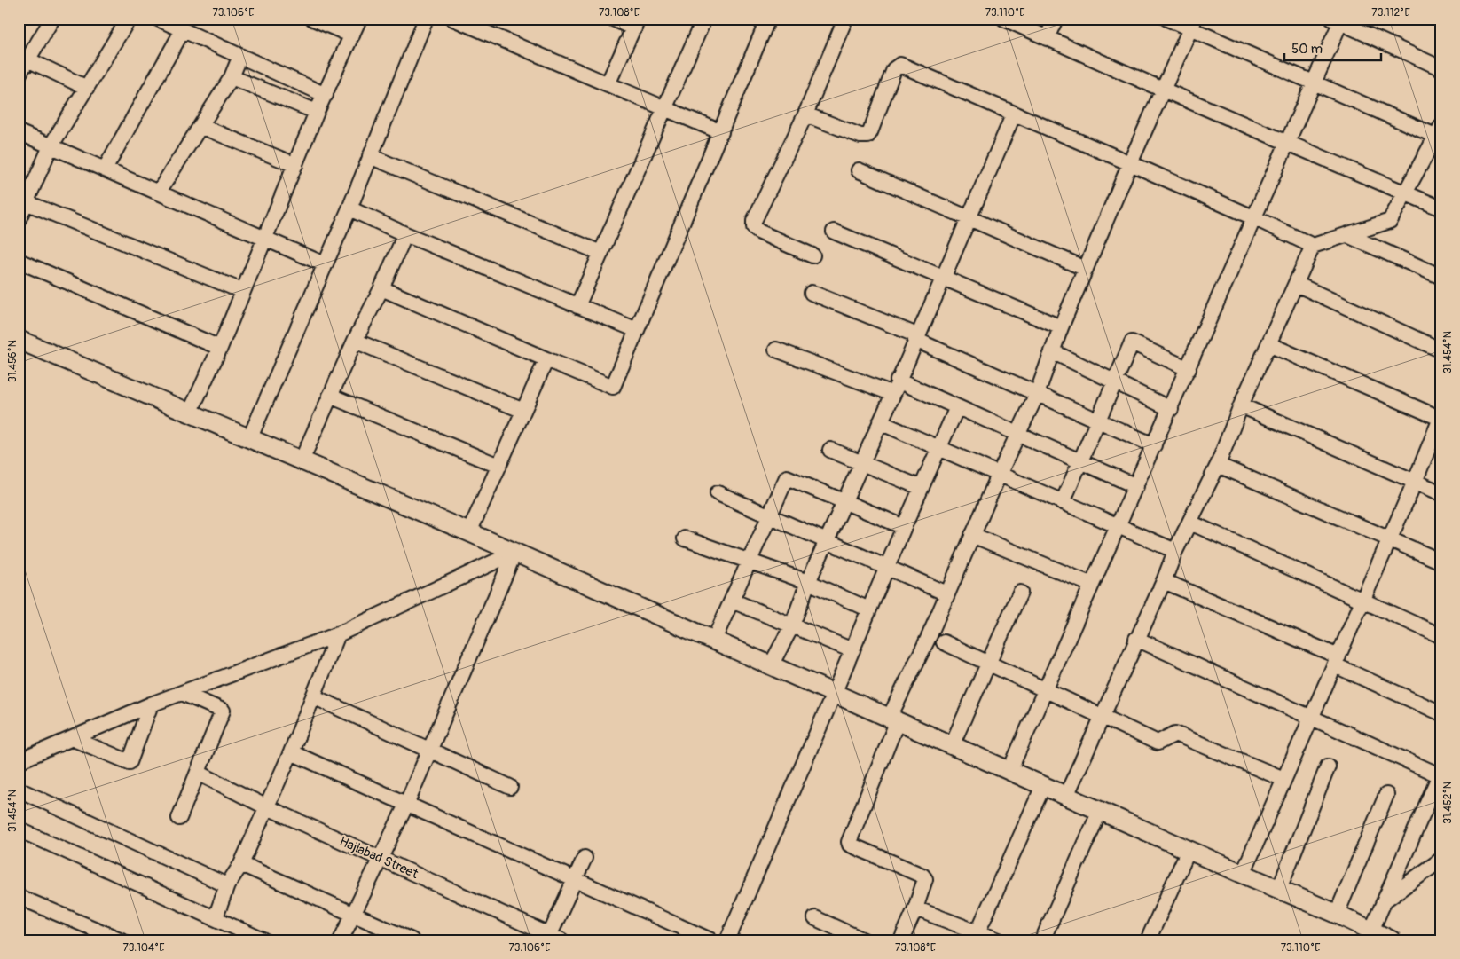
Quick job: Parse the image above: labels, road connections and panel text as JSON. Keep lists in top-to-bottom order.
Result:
{
  "streets": {
    "street": ["Hajiabad Street"]
  },
  "scale_bar": "50 m",
  "coordinates": [
    "73.106°E",
    "73.108°E",
    "73.110°E",
    "73.112°E",
    "31.454°N",
    "31.456°N",
    "31.452°N",
    "73.104°E"
  ]
}
